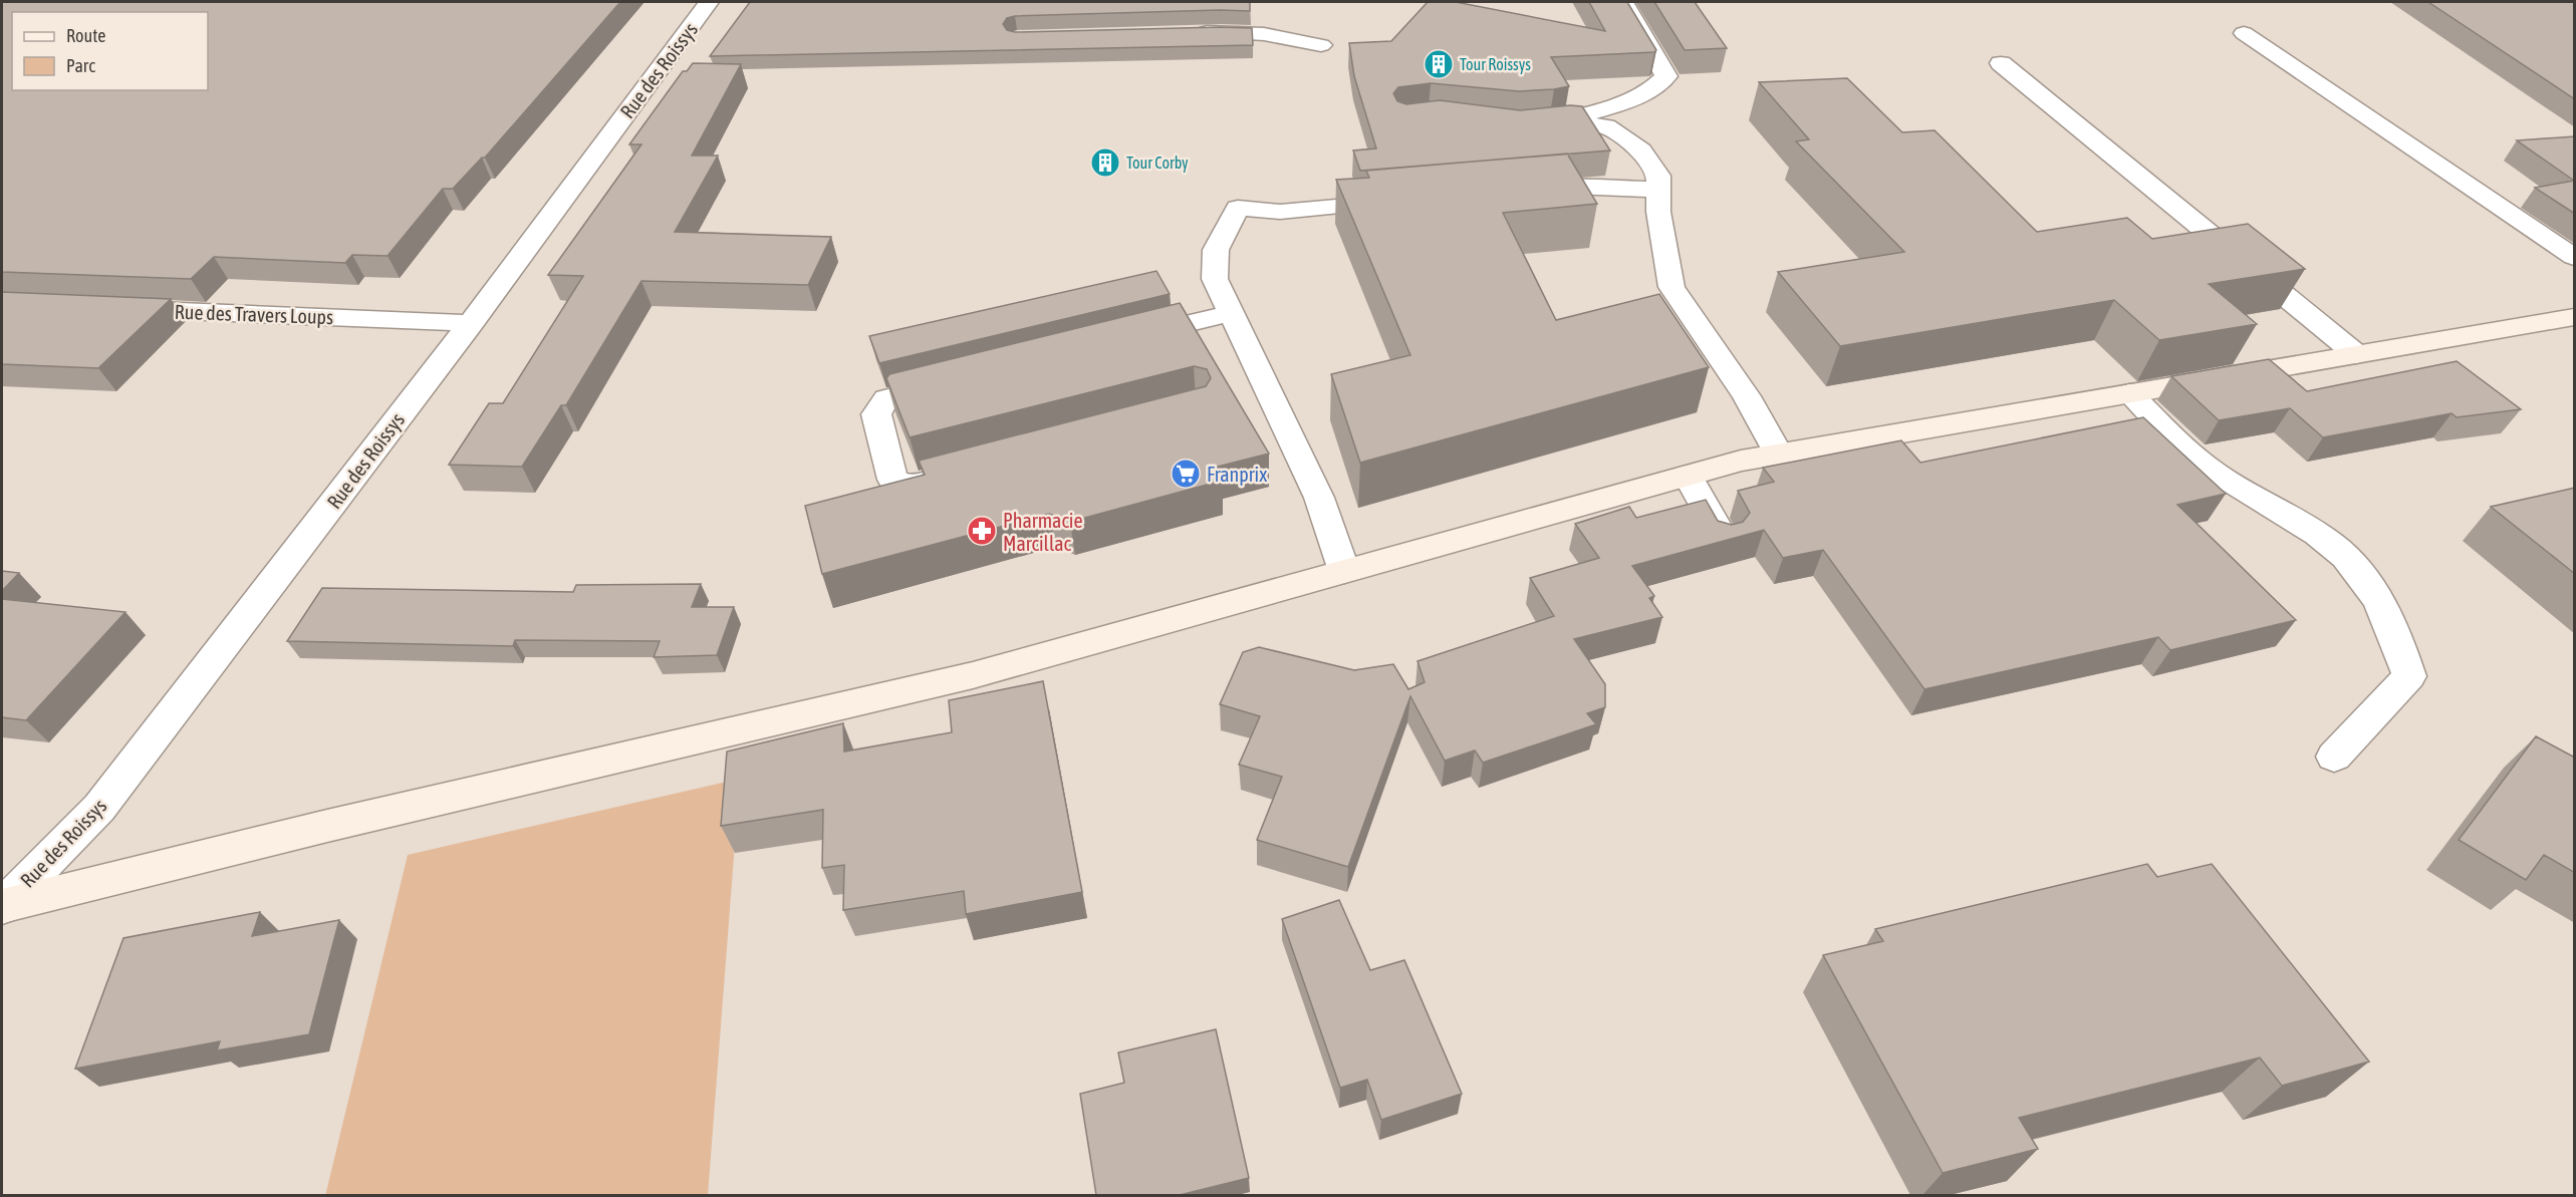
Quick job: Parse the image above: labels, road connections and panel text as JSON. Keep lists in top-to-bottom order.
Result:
{
  "streets": {
    "street": ["Rue des Roissys", "Rue des Travers Loups"]
  },
  "crossings": [
    ["Rue des Roissys", "Rue des Travers Loups"]
  ],
  "places": {
    "building": ["Tour Roissys", "Tour Corby"],
    "supermarket": ["Franprix"],
    "pharmacy": ["Pharmacie Marcillac"]
  },
  "legend": ["Route", "Parc"]
}
